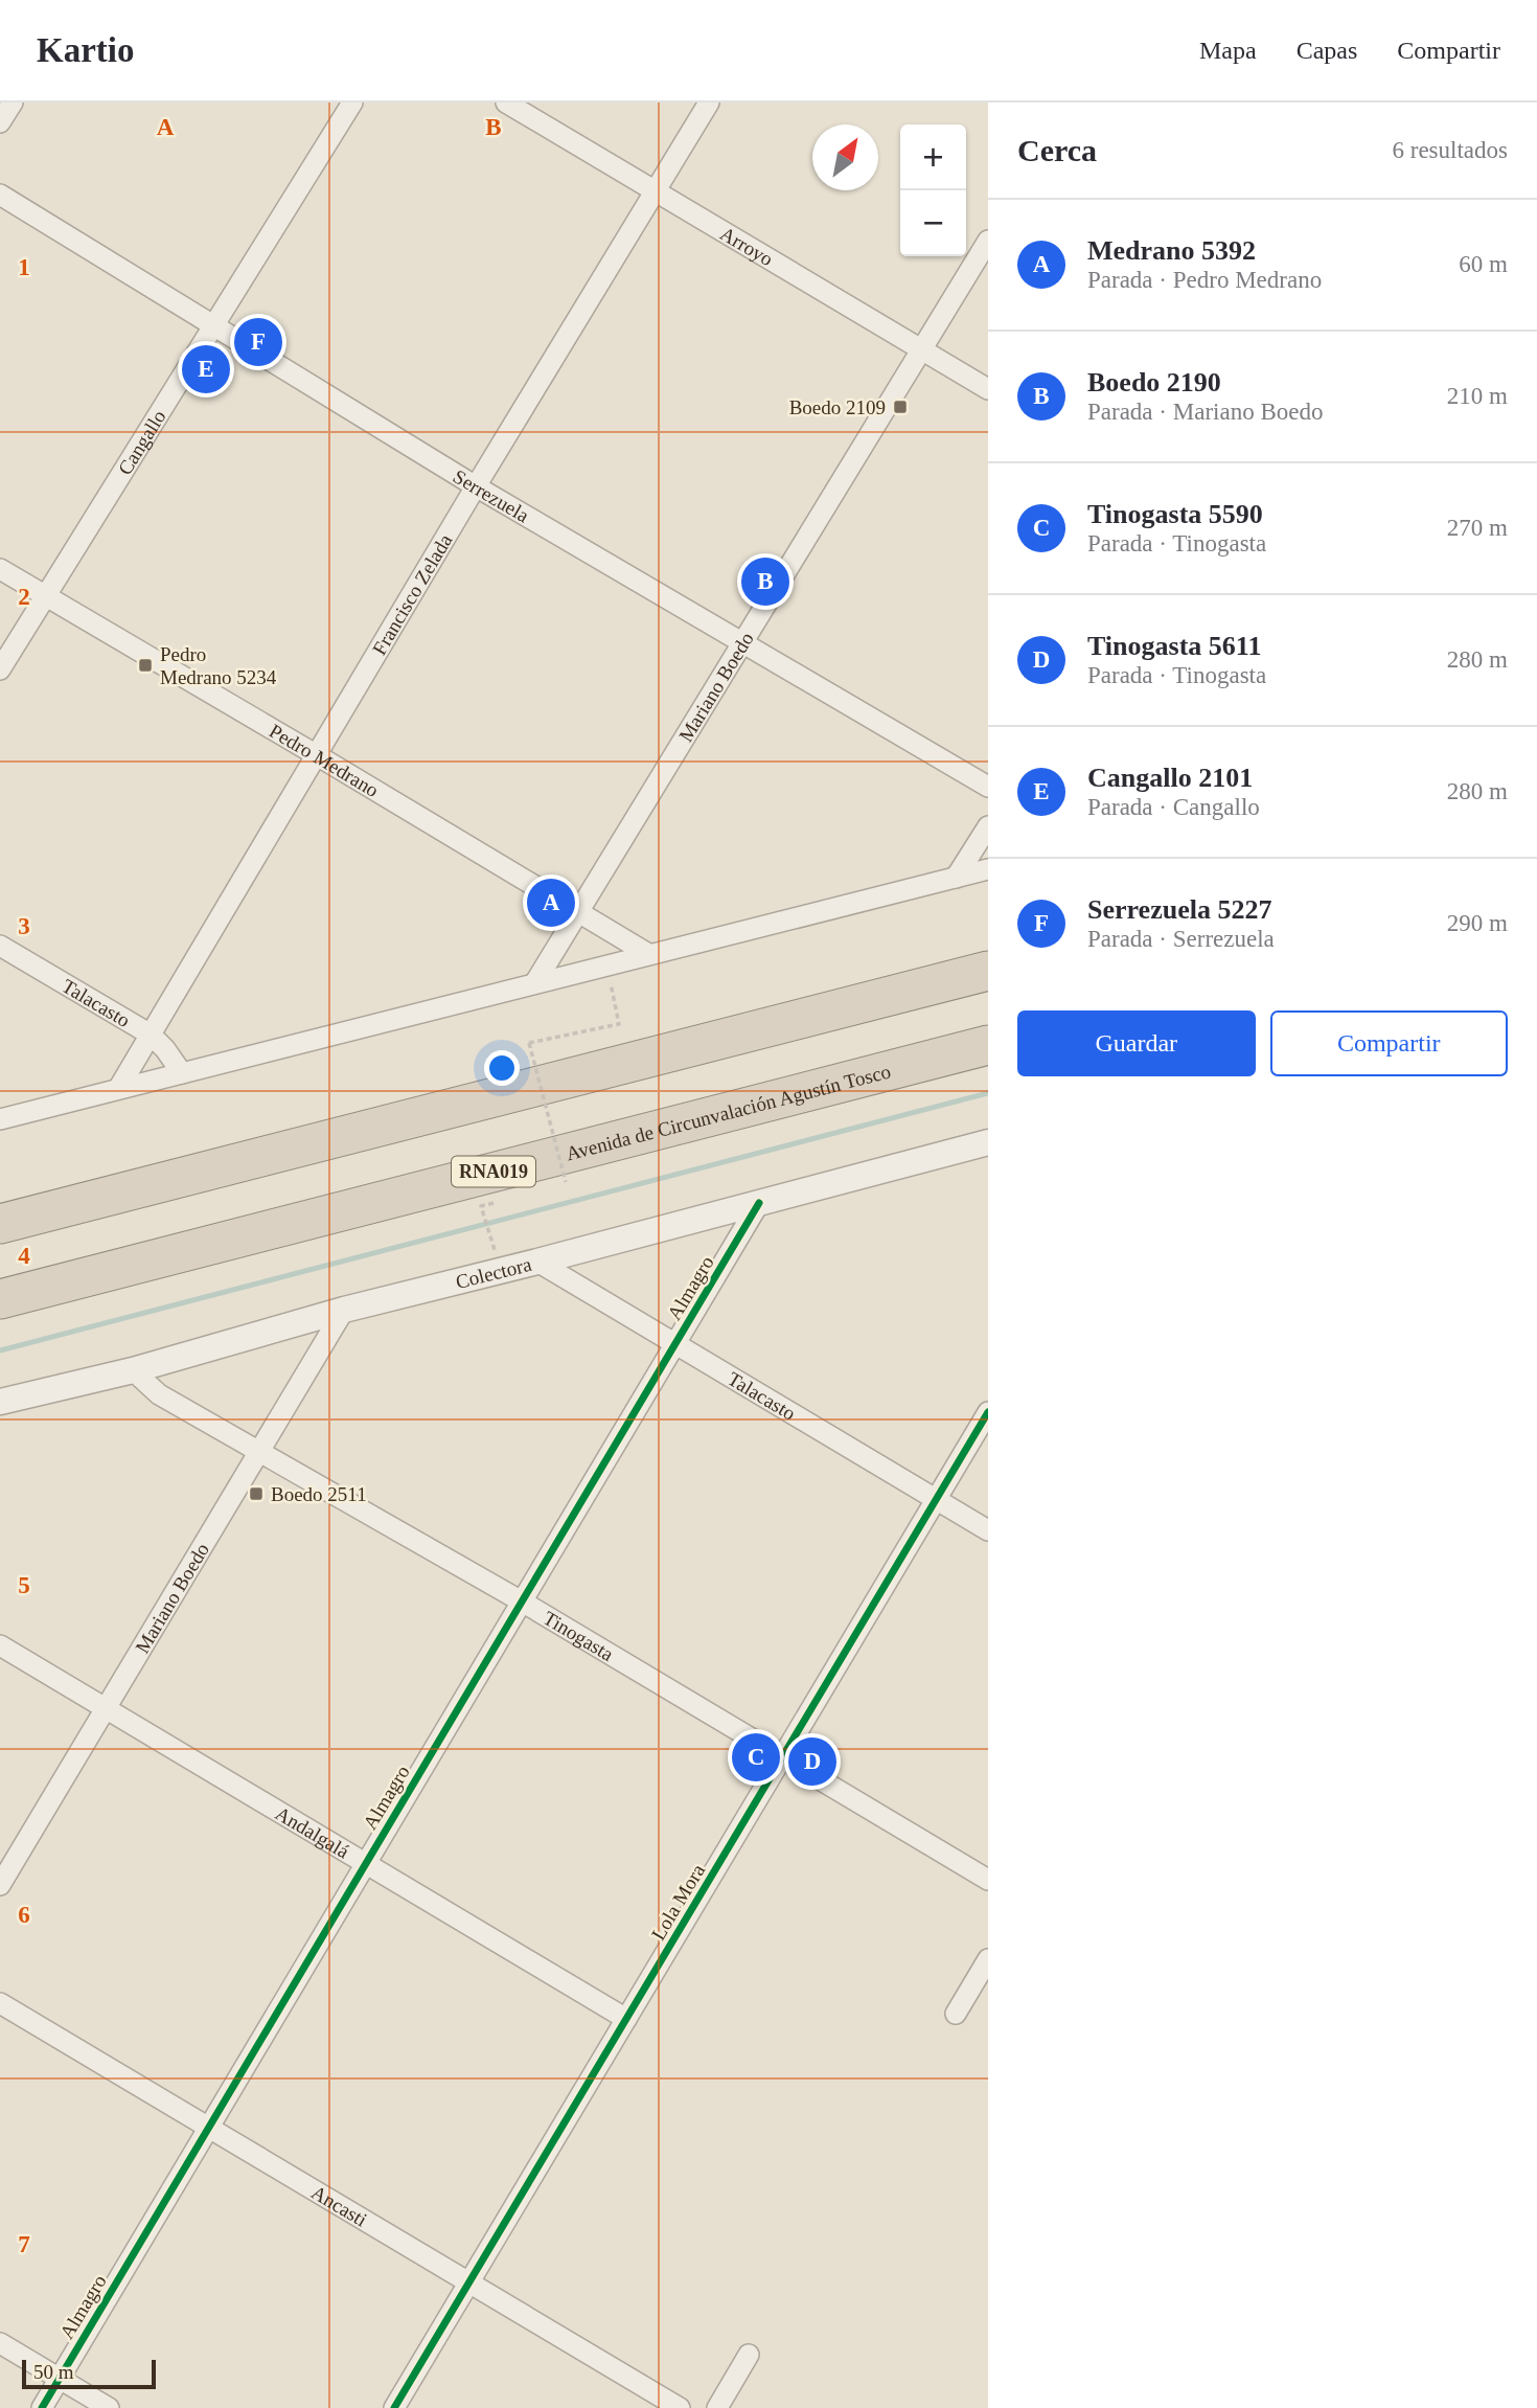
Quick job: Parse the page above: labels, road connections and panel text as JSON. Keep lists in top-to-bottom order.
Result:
{
  "streets": {
    "highway": ["Avenida de Circunvalación Agustín Tosco", "RNA019"],
    "street": [
      "Arroyo",
      "Cangallo",
      "Serrezuela",
      "Francisco Zelada",
      "Mariano Boedo",
      "Pedro Medrano",
      "Talacasto",
      "Colectora",
      "Almagro",
      "Tinogasta",
      "Andalgalá",
      "Lola Mora",
      "Ancasti"
    ]
  },
  "crossings": [
    ["Arroyo", "Francisco Zelada"],
    ["Arroyo", "Mariano Boedo"],
    ["Cangallo", "Serrezuela"],
    ["Cangallo", "Pedro Medrano"],
    ["Serrezuela", "Francisco Zelada"],
    ["Serrezuela", "Mariano Boedo"],
    ["Francisco Zelada", "Pedro Medrano"],
    ["Francisco Zelada", "Talacasto"],
    ["Mariano Boedo", "Pedro Medrano"],
    ["Mariano Boedo", "Colectora"],
    ["Mariano Boedo", "Tinogasta"],
    ["Mariano Boedo", "Andalgalá"],
    ["Talacasto", "Colectora"],
    ["Talacasto", "Almagro"],
    ["Talacasto", "Lola Mora"],
    ["Colectora", "Almagro"],
    ["Colectora", "Tinogasta"],
    ["Almagro", "Tinogasta"],
    ["Almagro", "Andalgalá"],
    ["Almagro", "Ancasti"],
    ["Tinogasta", "Lola Mora"],
    ["Andalgalá", "Lola Mora"],
    ["Lola Mora", "Ancasti"]
  ],
  "places": {
    "transit": ["Boedo 2109", "Pedro Medrano 5234", "Boedo 2511"]
  },
  "scale_bar": "50 m",
  "north": "top right",
  "page": {
    "header": "Kartio",
    "nav": ["Mapa", "Capas", "Compartir"],
    "heading": ["Cerca", "6 resultados"],
    "map_buttons": ["+", "−"],
    "list": [
      {
        "mark": "A",
        "name": "Medrano 5392",
        "note": "Parada · Pedro Medrano",
        "value": "60 m"
      },
      {
        "mark": "B",
        "name": "Boedo 2190",
        "note": "Parada · Mariano Boedo",
        "value": "210 m"
      },
      {
        "mark": "C",
        "name": "Tinogasta 5590",
        "note": "Parada · Tinogasta",
        "value": "270 m"
      },
      {
        "mark": "D",
        "name": "Tinogasta 5611",
        "note": "Parada · Tinogasta",
        "value": "280 m"
      },
      {
        "mark": "E",
        "name": "Cangallo 2101",
        "note": "Parada · Cangallo",
        "value": "280 m"
      },
      {
        "mark": "F",
        "name": "Serrezuela 5227",
        "note": "Parada · Serrezuela",
        "value": "290 m"
      }
    ],
    "pins": [
      "F",
      "E",
      "B",
      "A",
      "C",
      "D"
    ],
    "buttons": ["Guardar", "Compartir"],
    "scale": "50 m"
  },
  "grid": {
    "columns": ["A", "B"],
    "rows": [
      "1",
      "2",
      "3",
      "4",
      "5",
      "6",
      "7"
    ]
  }
}
